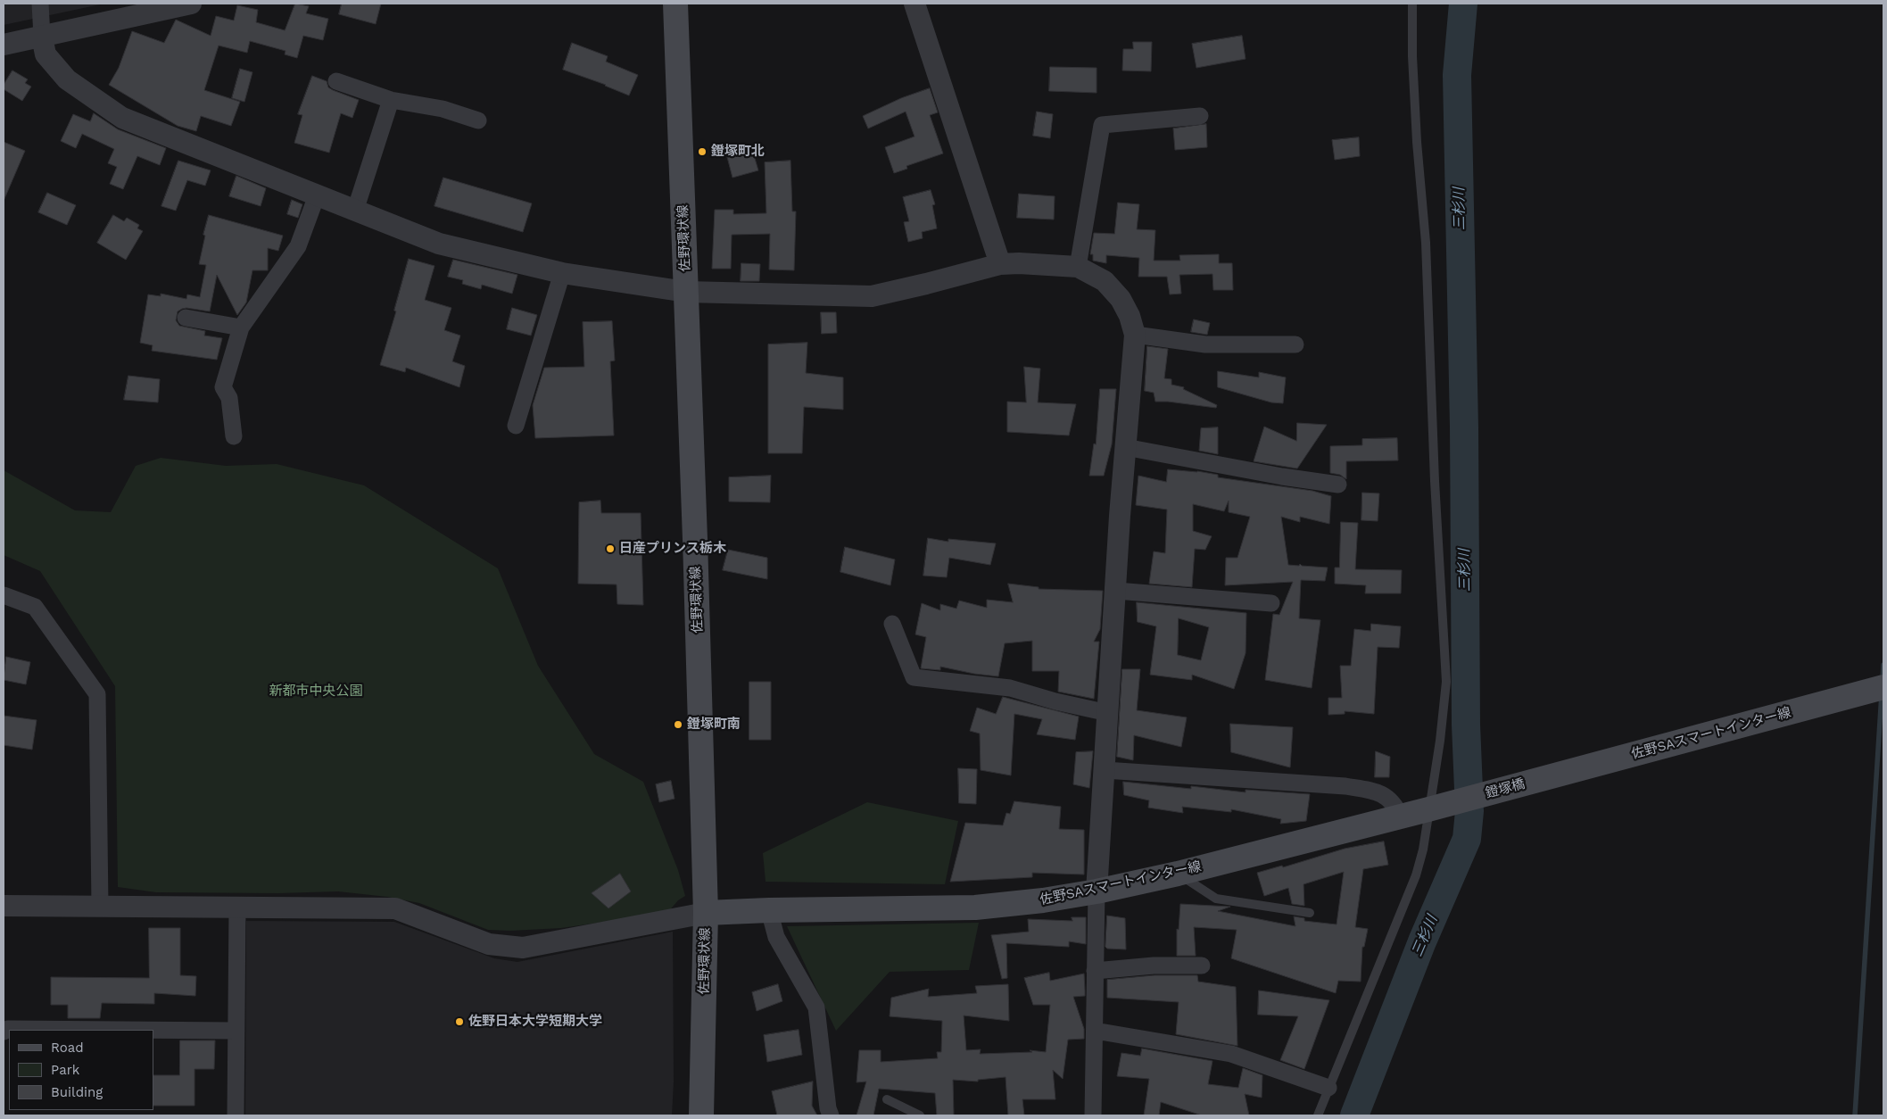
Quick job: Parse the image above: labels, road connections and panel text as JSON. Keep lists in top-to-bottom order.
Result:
{
  "streets": {
    "main road": ["佐野環状線", "佐野SAスマートインター線", "鐙塚橋"]
  },
  "crossings": [
    ["佐野環状線", "佐野SAスマートインター線"],
    ["佐野SAスマートインター線", "鐙塚橋"]
  ],
  "water": ["三杉川"],
  "parks": ["新都市中央公園"],
  "places": [
    "鐙塚町北",
    "日産プリンス栃木",
    "鐙塚町南",
    "佐野日本大学短期大学"
  ],
  "legend": ["Road", "Park", "Building"]
}
